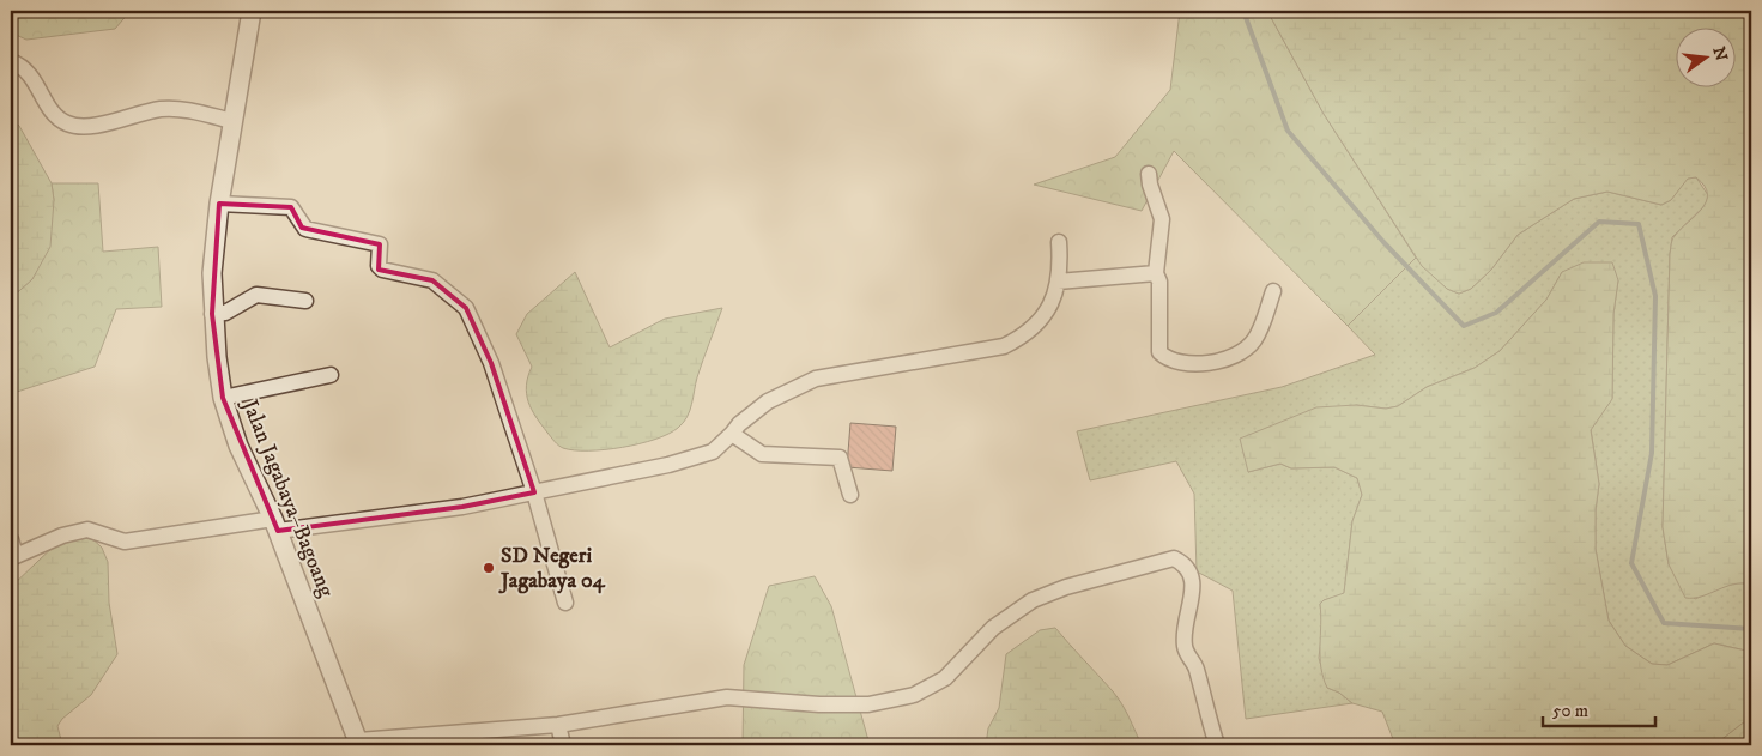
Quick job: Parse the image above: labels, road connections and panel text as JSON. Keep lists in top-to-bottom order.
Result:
{
  "streets": {
    "street": ["Jalan Jagabaya–Bagoang"]
  },
  "places": ["SD Negeri Jagabaya 04"],
  "scale_bar": "50 m",
  "north": "right"
}
